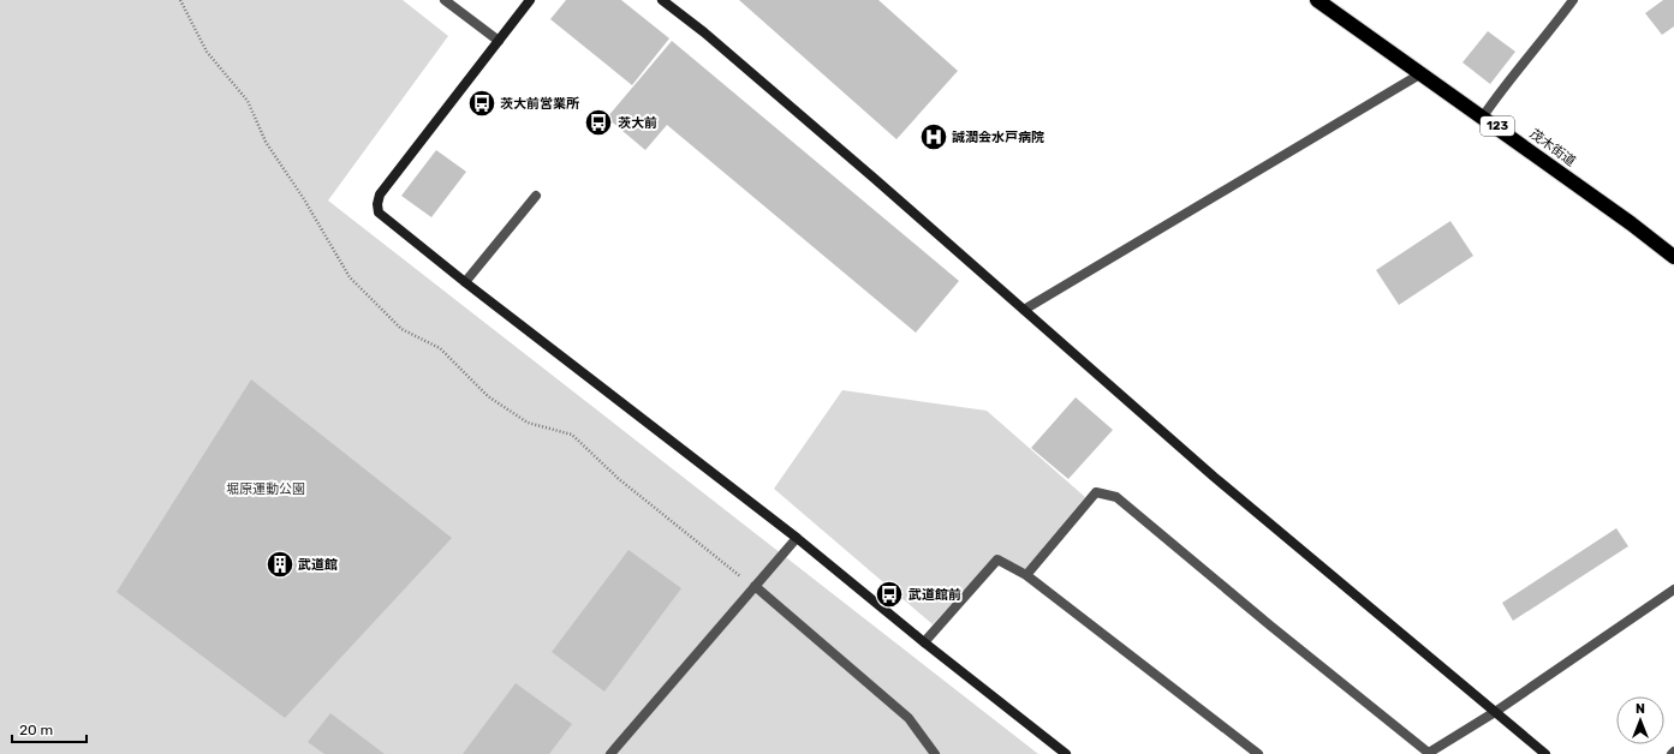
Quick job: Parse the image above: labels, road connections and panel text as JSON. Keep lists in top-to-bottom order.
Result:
{
  "streets": {
    "highway": ["123", "茂木街道"]
  },
  "parks": ["堀原運動公園"],
  "places": {
    "bus stop": ["茨大前営業所", "茨大前", "武道館前"],
    "hospital": ["誠潤会水戸病院"],
    "building": ["武道館"]
  },
  "scale_bar": "20 m",
  "north": "top"
}
